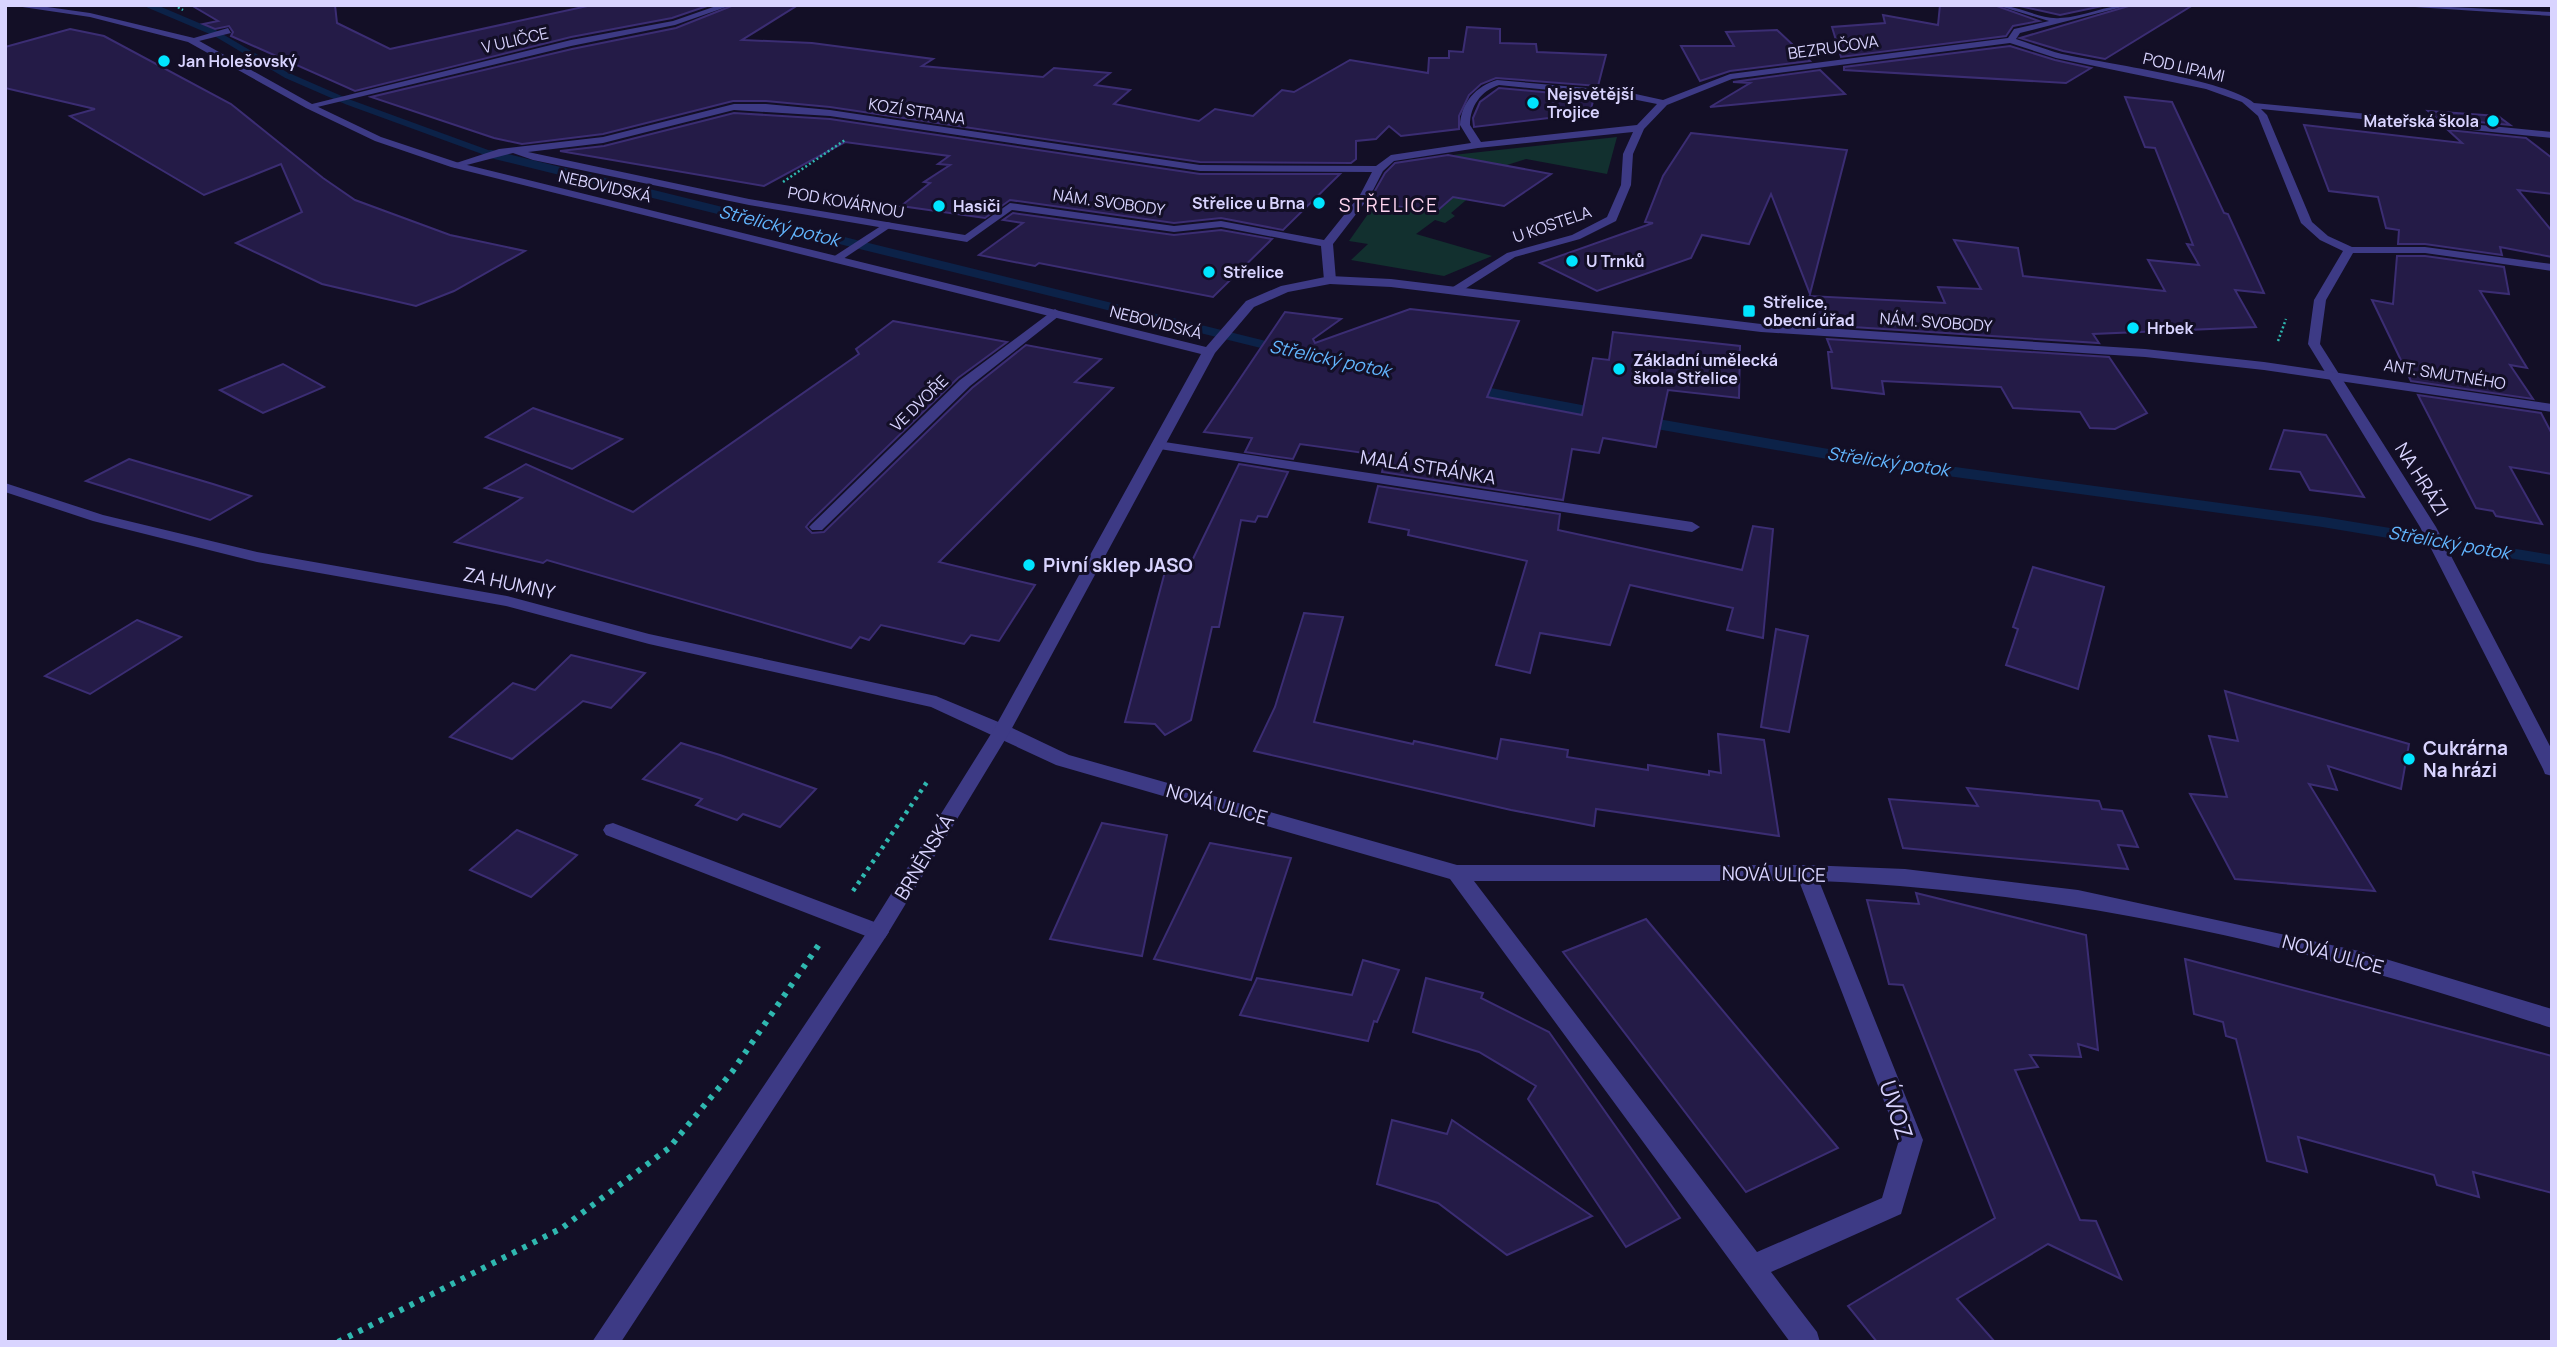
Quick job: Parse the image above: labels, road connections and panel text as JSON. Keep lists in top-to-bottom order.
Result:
{
  "streets": {
    "street": [
      "V ULIČCE",
      "BEZRUČOVA",
      "POD LIPAMI",
      "KOZÍ STRANA",
      "NEBOVIDSKÁ",
      "POD KOVÁRNOU",
      "NÁM. SVOBODY",
      "U KOSTELA",
      "ANT. SMUTNÉHO",
      "VE DVOŘE",
      "MALÁ STRÁNKA",
      "NA HRÁZI",
      "ZA HUMNY",
      "NOVÁ ULICE",
      "BRNĚNSKÁ",
      "ÚVOZ"
    ]
  },
  "crossings": [
    ["V ULIČCE", "NEBOVIDSKÁ"],
    ["BEZRUČOVA", "POD LIPAMI"],
    ["BEZRUČOVA", "U KOSTELA"],
    ["KOZÍ STRANA", "NEBOVIDSKÁ"],
    ["NEBOVIDSKÁ", "POD KOVÁRNOU"],
    ["NEBOVIDSKÁ", "NÁM. SVOBODY"],
    ["NEBOVIDSKÁ", "VE DVOŘE"],
    ["NEBOVIDSKÁ", "BRNĚNSKÁ"],
    ["POD KOVÁRNOU", "NÁM. SVOBODY"],
    ["NÁM. SVOBODY", "U KOSTELA"],
    ["NÁM. SVOBODY", "ANT. SMUTNÉHO"],
    ["NÁM. SVOBODY", "NA HRÁZI"],
    ["NÁM. SVOBODY", "BRNĚNSKÁ"],
    ["ANT. SMUTNÉHO", "NA HRÁZI"],
    ["MALÁ STRÁNKA", "BRNĚNSKÁ"],
    ["ZA HUMNY", "NOVÁ ULICE"],
    ["ZA HUMNY", "BRNĚNSKÁ"],
    ["NOVÁ ULICE", "BRNĚNSKÁ"],
    ["NOVÁ ULICE", "ÚVOZ"]
  ],
  "districts": ["STŘELICE"],
  "water": ["Střelický potok"],
  "places": {
    "other": [
      "Jan Holešovský",
      "Nejsvětější Trojice",
      "Mateřská škola",
      "Střelice u Brna",
      "Hasiči",
      "U Trnků",
      "Střelice",
      "Hrbek",
      "Základní umělecká škola Střelice",
      "Pivní sklep JASO",
      "Cukrárna Na hrázi"
    ],
    "transit": ["Střelice, obecní úřad"]
  }
}
